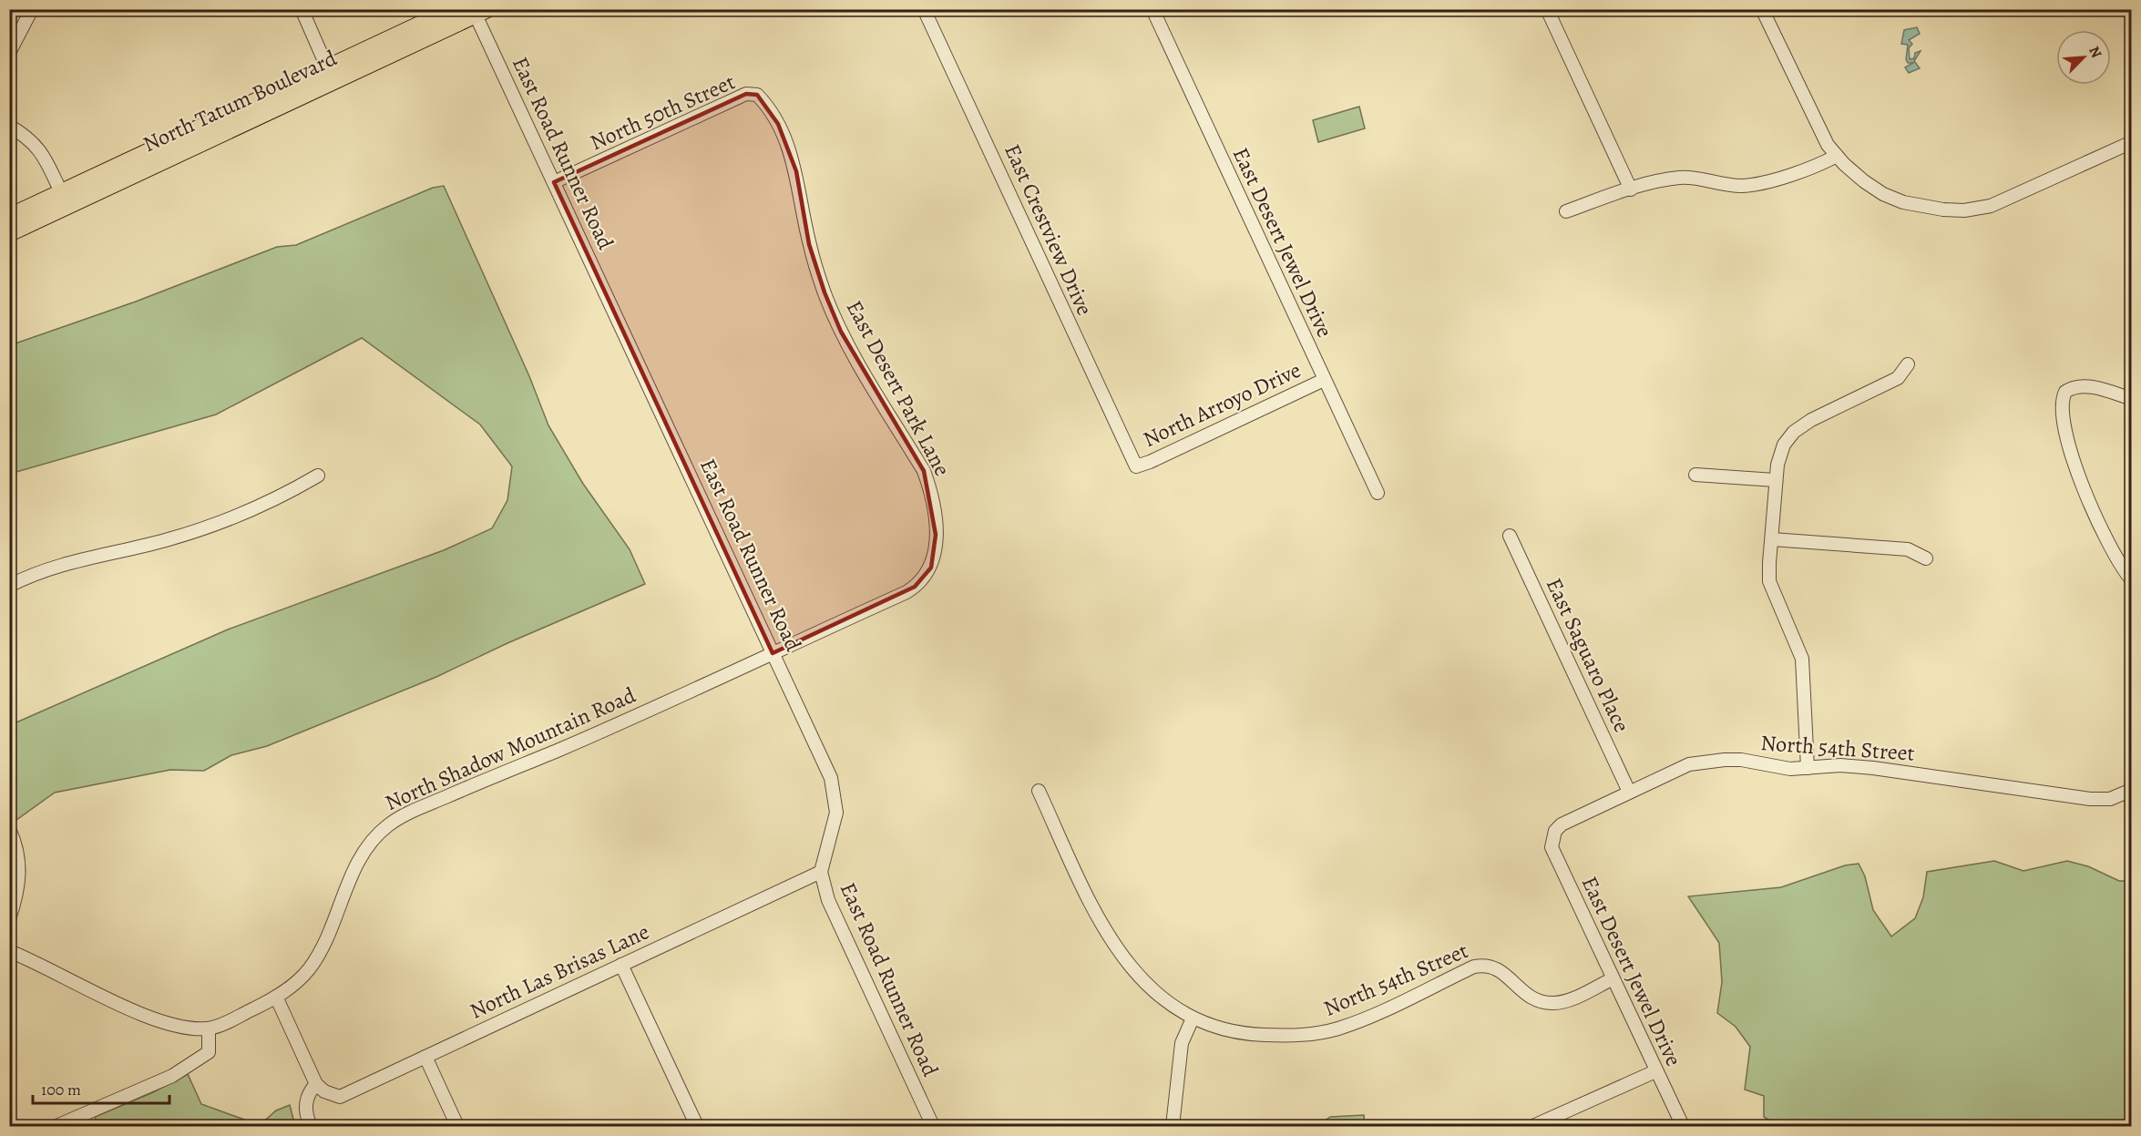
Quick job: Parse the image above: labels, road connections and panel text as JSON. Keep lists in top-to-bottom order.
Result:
{
  "streets": {
    "main road": ["North Tatum Boulevard"],
    "street": [
      "North 50th Street",
      "East Road Runner Road",
      "East Crestview Drive",
      "East Desert Jewel Drive",
      "East Desert Park Lane",
      "North Arroyo Drive",
      "East Saguaro Place",
      "North 54th Street",
      "North Shadow Mountain Road",
      "North Las Brisas Lane"
    ]
  },
  "crossings": [
    ["North Tatum Boulevard", "East Road Runner Road"],
    ["North 50th Street", "East Road Runner Road"],
    ["North 50th Street", "East Desert Park Lane"],
    ["East Road Runner Road", "North Shadow Mountain Road"],
    ["East Road Runner Road", "North Las Brisas Lane"],
    ["East Crestview Drive", "North Arroyo Drive"],
    ["East Desert Jewel Drive", "North Arroyo Drive"],
    ["East Desert Jewel Drive", "North 54th Street"],
    ["East Desert Park Lane", "North Shadow Mountain Road"],
    ["East Saguaro Place", "North 54th Street"]
  ],
  "scale_bar": "100 m",
  "north": "top right"
}
